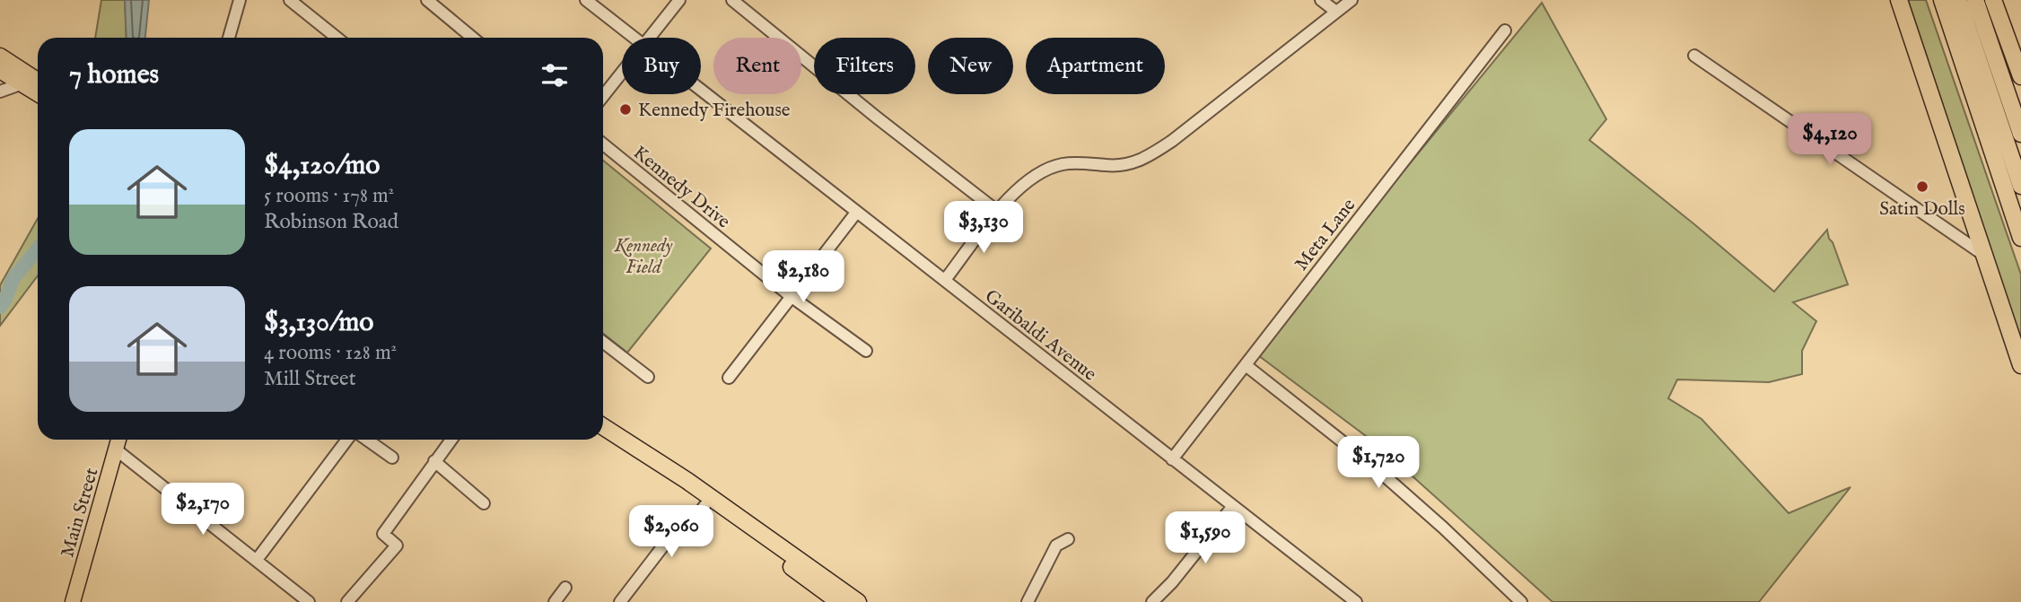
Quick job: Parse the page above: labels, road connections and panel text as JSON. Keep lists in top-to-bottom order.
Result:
{
  "streets": {
    "main road": ["Main Street"],
    "street": ["Kennedy Drive", "Meta Lane", "Garibaldi Avenue"]
  },
  "crossings": [
    ["Meta Lane", "Garibaldi Avenue"]
  ],
  "parks": ["Kennedy Field"],
  "places": ["Kennedy Firehouse", "Satin Dolls"],
  "page": {
    "chip": [
      "Buy",
      "Rent",
      "Filters",
      "New",
      "Apartment"
    ],
    "heading": "7 homes",
    "price": [
      "$4,120",
      "$3,130",
      "$2,180",
      "$1,720",
      "$2,170",
      "$2,060",
      "$1,590"
    ],
    "list": [
      {
        "name": "$4,120/mo",
        "note": "5 rooms · 178 m² · Robinson Road"
      },
      {
        "name": "$3,130/mo",
        "note": "4 rooms · 128 m² · Mill Street"
      }
    ]
  }
}
